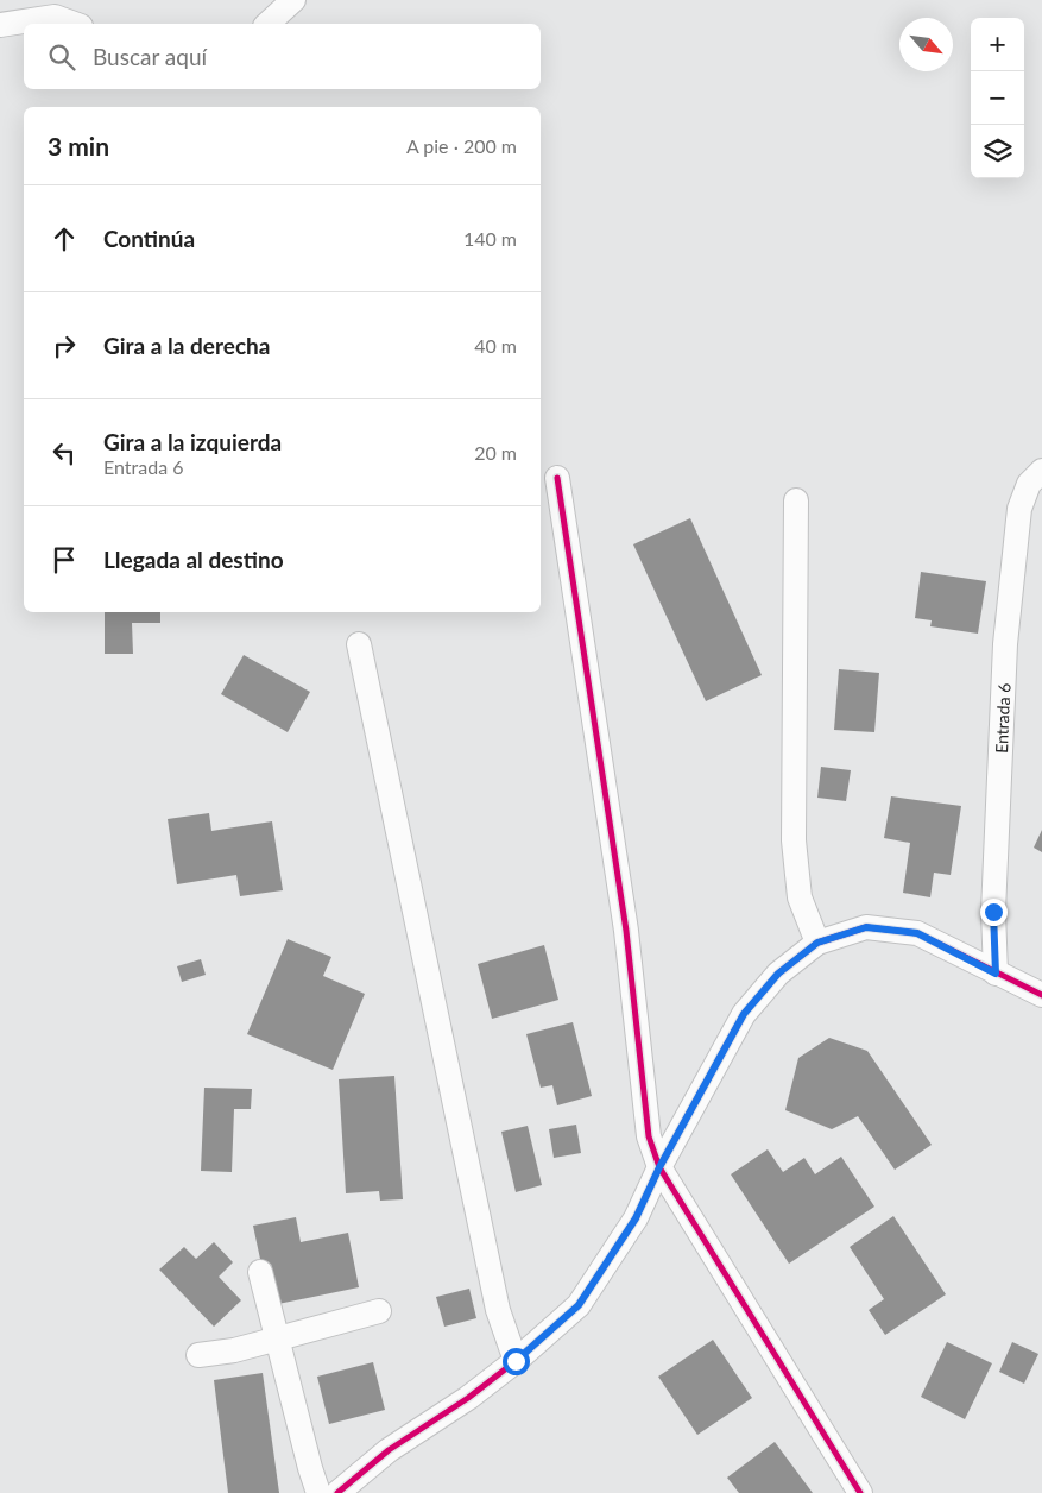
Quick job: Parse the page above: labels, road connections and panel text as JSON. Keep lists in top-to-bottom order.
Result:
{
  "streets": {
    "street": ["Entrada 6"]
  },
  "north": "bottom right",
  "page": {
    "map_buttons": ["+", "−"],
    "search": "Buscar aquí",
    "heading": ["3 min", "A pie · 200 m"],
    "list": [
      ["Continúa", "140 m"],
      ["Gira a la derecha", "40 m"],
      ["Gira a la izquierda", "Entrada 6", "20 m"],
      "Llegada al destino"
    ]
  }
}
